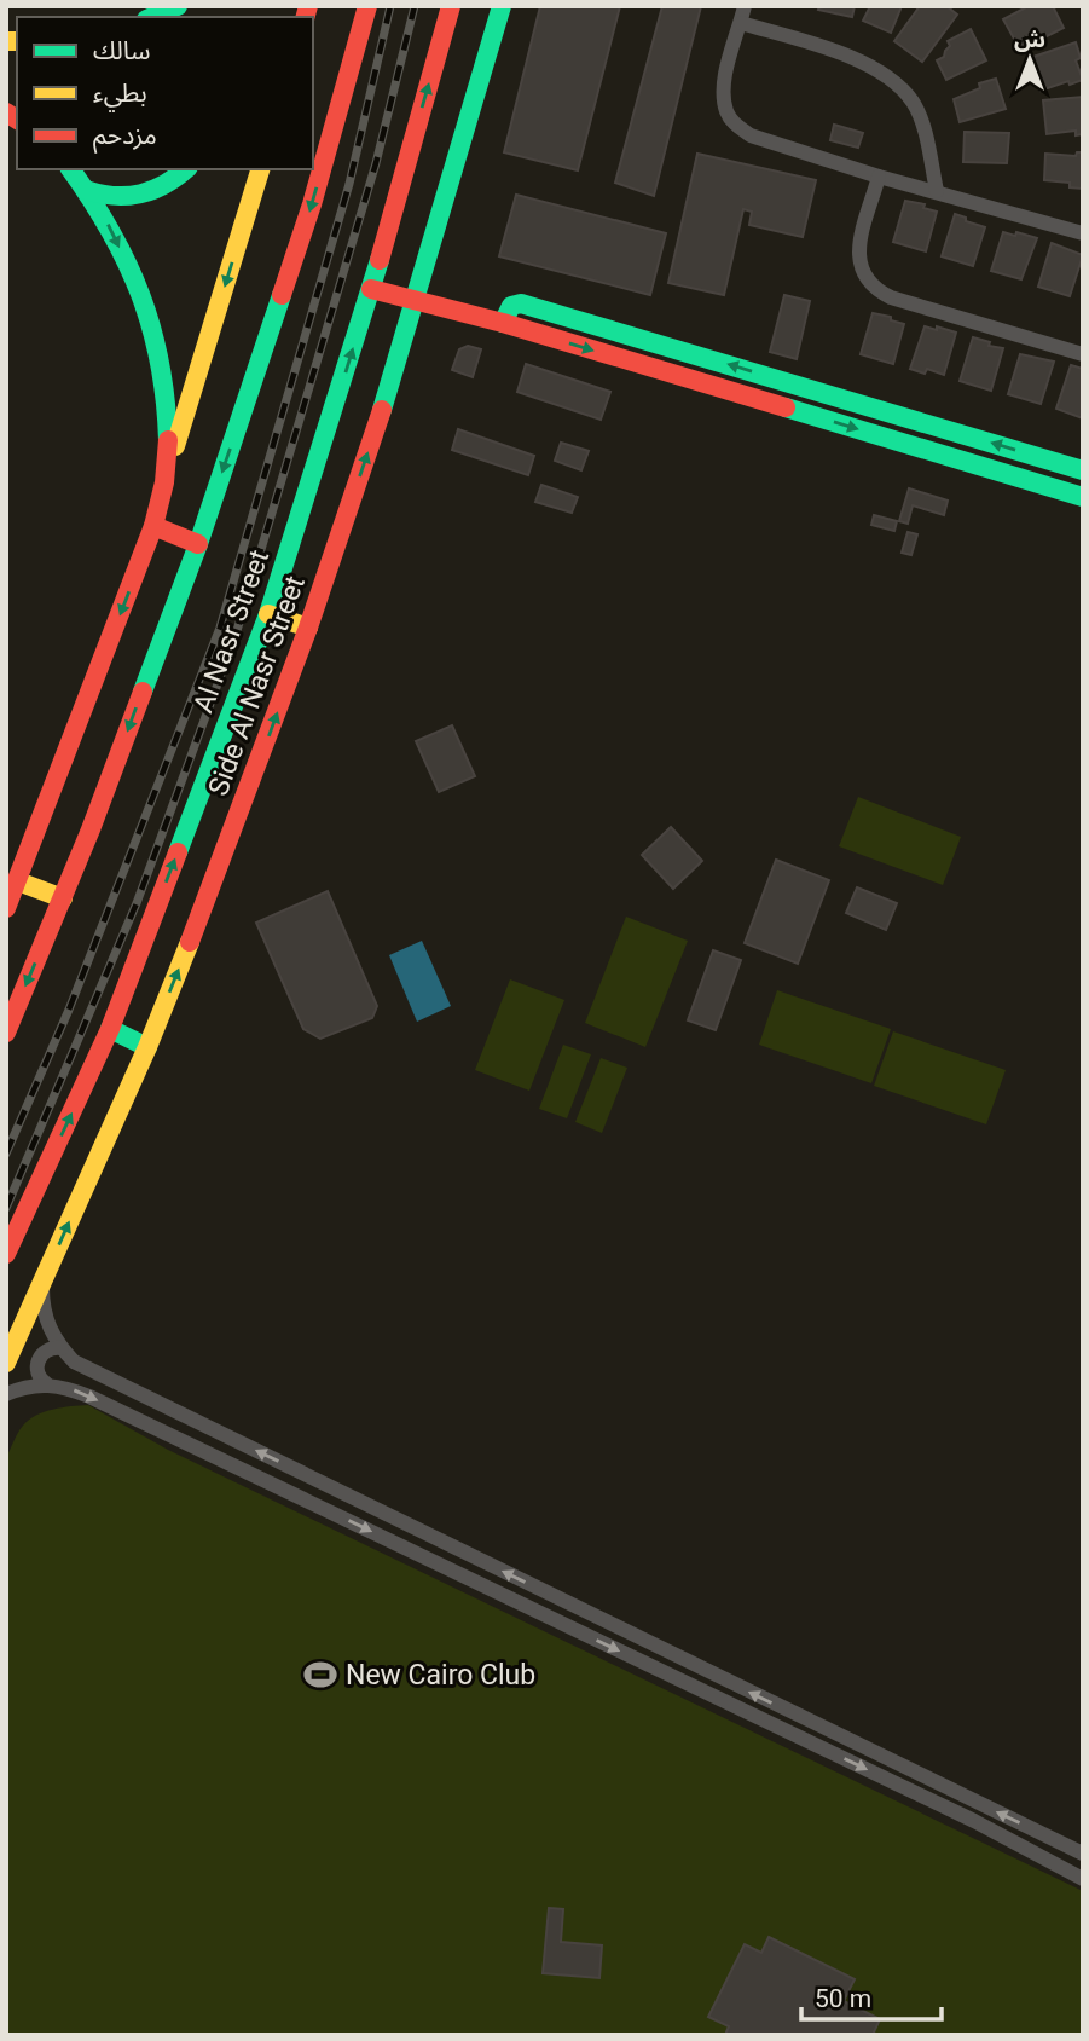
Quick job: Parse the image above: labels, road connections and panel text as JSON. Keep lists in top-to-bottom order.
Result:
{
  "streets": {
    "street": ["Al Nasr Street", "Side Al Nasr Street"]
  },
  "places": {
    "sports": ["New Cairo Club"]
  },
  "legend": ["سالك", "بطيء", "مزدحم"],
  "scale_bar": "50 m",
  "north": "top"
}
